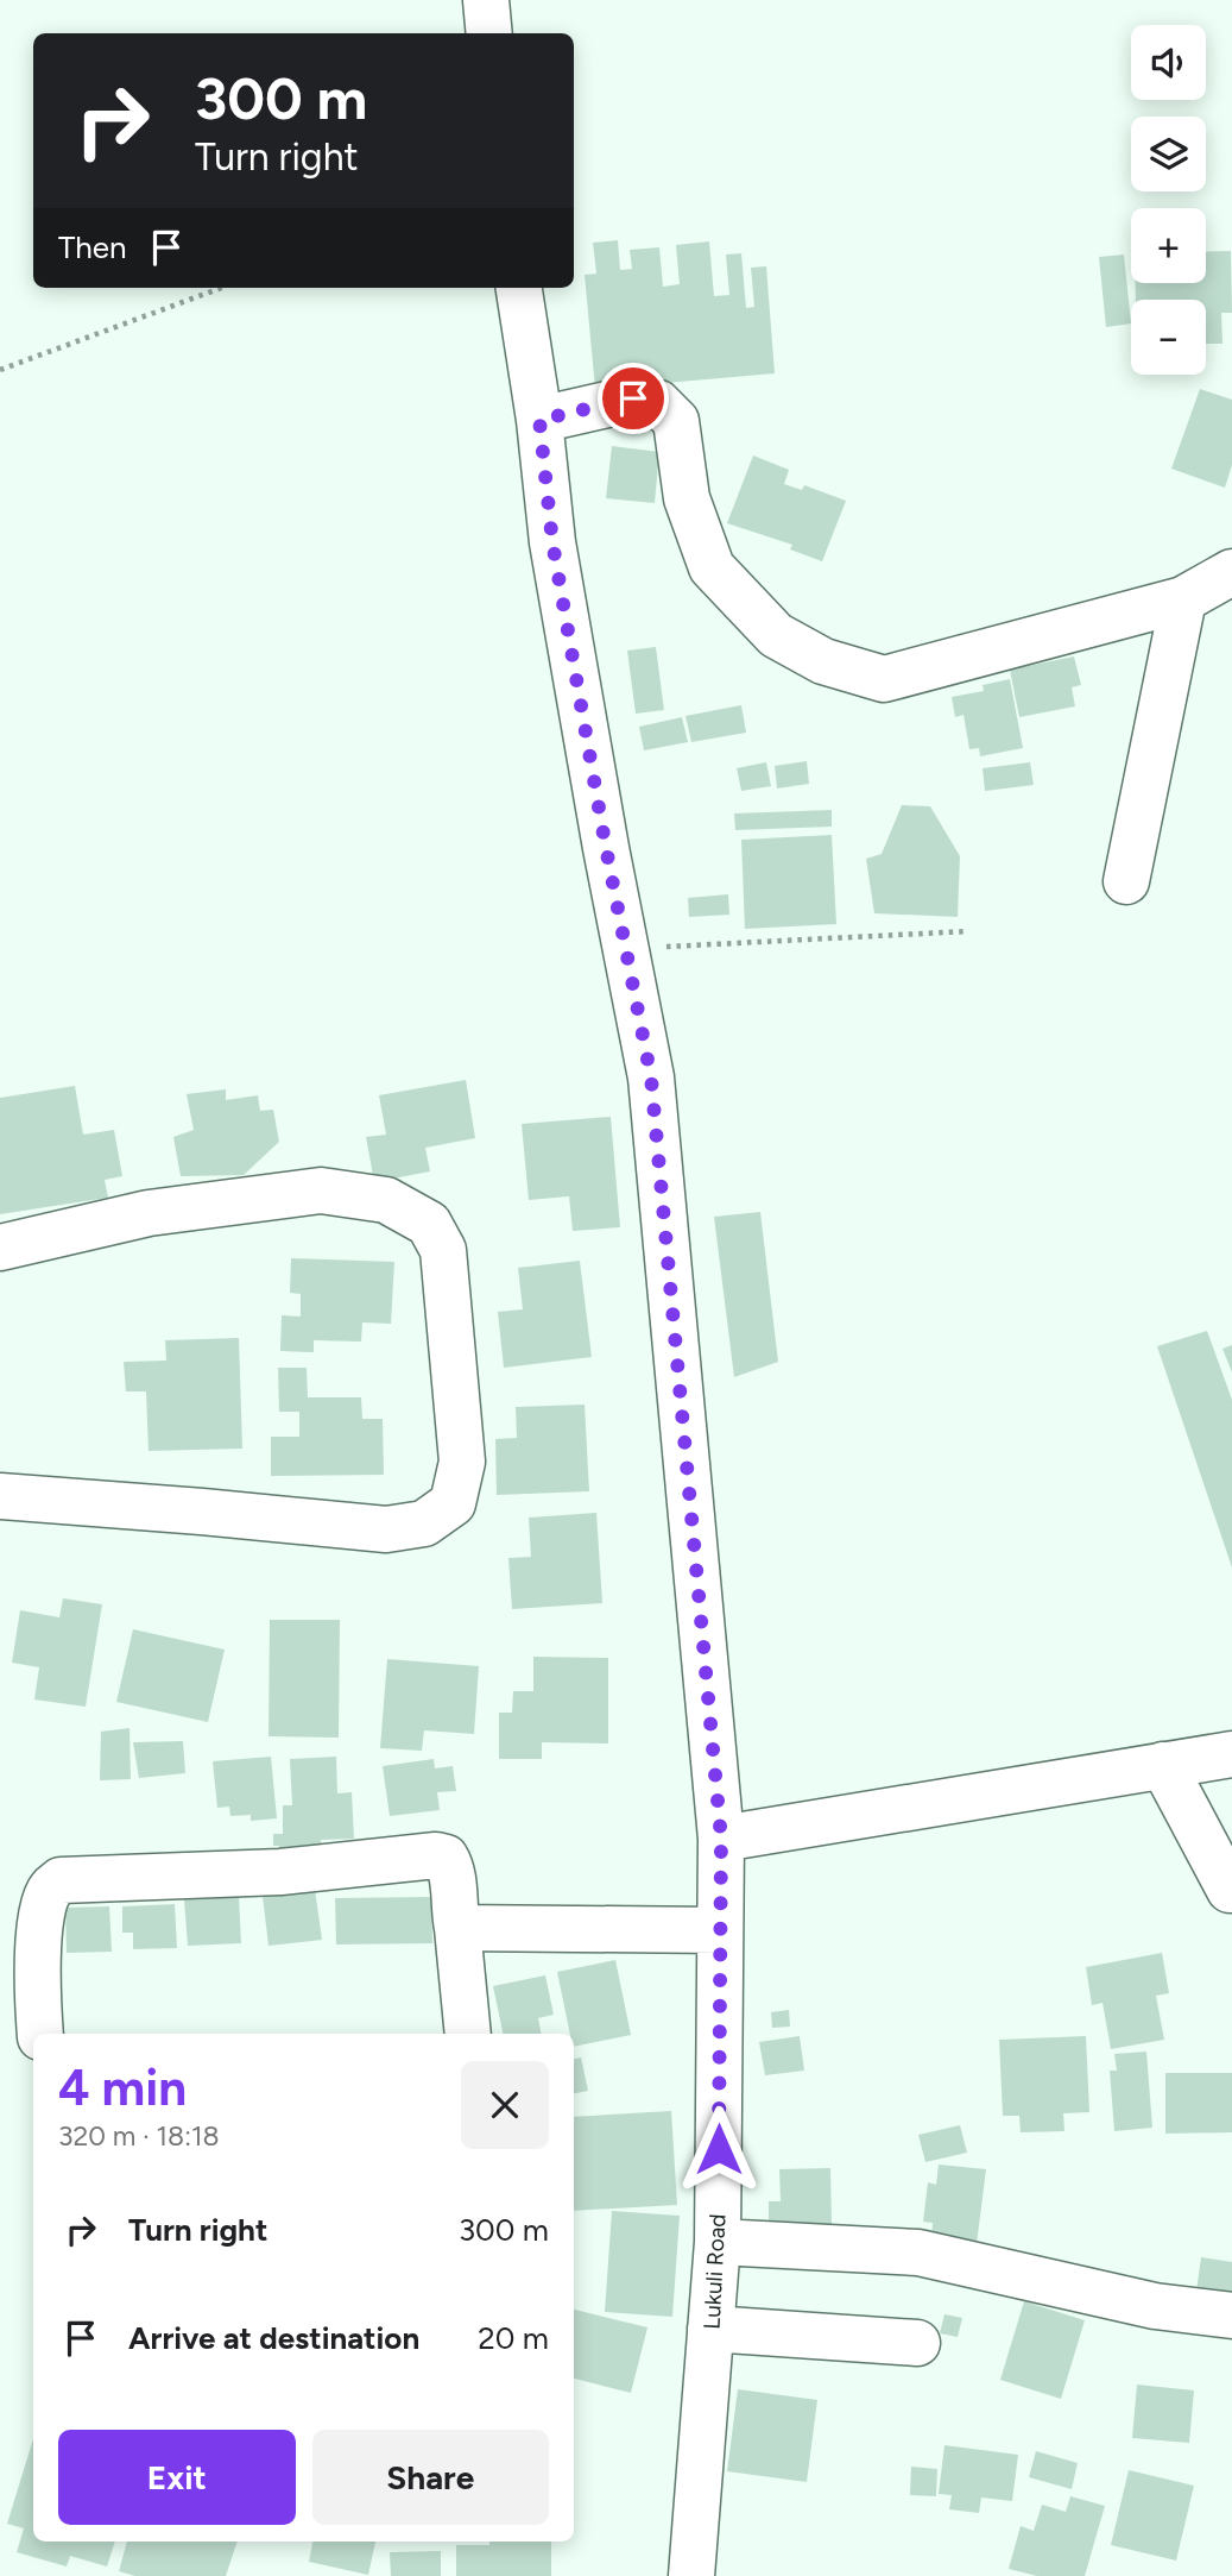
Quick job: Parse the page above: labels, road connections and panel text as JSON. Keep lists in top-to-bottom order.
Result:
{
  "streets": {
    "street": ["Lukuli Road"]
  },
  "page": {
    "map_buttons": ["+", "−"],
    "turn": ["300 m", "Turn right"],
    "then": "Then",
    "heading": ["4 min", "320 m · 18:18"],
    "list": [
      {
        "name": "Turn right",
        "value": "300 m"
      },
      {
        "name": "Arrive at destination",
        "value": "20 m"
      }
    ],
    "buttons": ["Exit", "Share"]
  }
}
